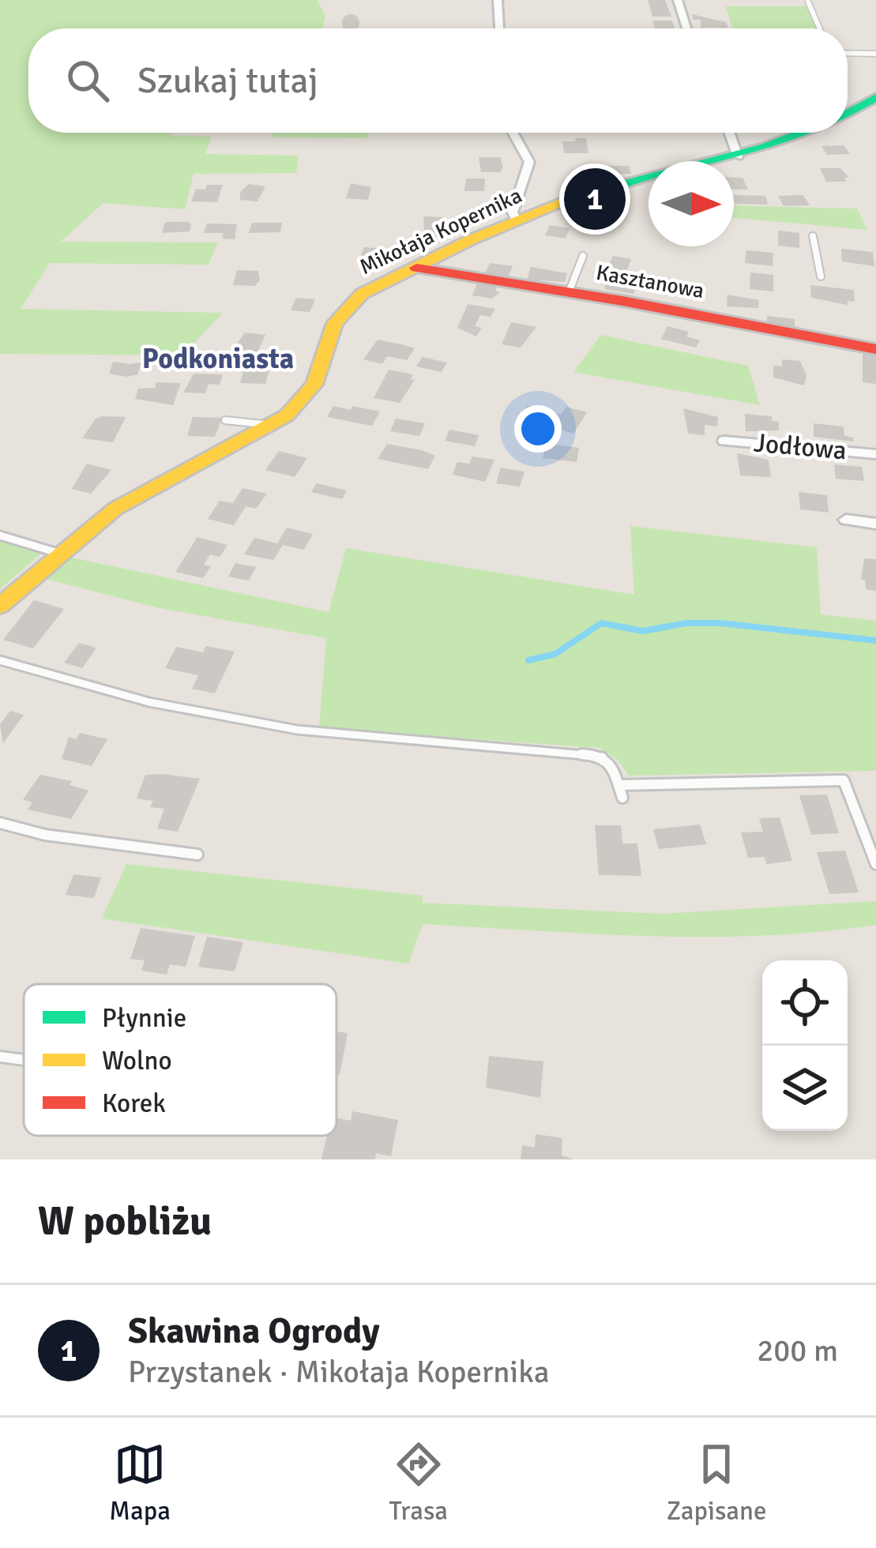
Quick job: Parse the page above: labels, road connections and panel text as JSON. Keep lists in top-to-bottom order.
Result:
{
  "streets": {
    "street": ["Mikołaja Kopernika", "Kasztanowa", "Jodłowa"]
  },
  "crossings": [
    ["Mikołaja Kopernika", "Kasztanowa"]
  ],
  "districts": ["Podkoniasta"],
  "legend": ["Płynnie", "Wolno", "Korek"],
  "north": "right",
  "page": {
    "search": "Szukaj tutaj",
    "pins": "1",
    "heading": "W pobliżu",
    "list": [
      {
        "mark": "1",
        "name": "Skawina Ogrody",
        "note": "Przystanek · Mikołaja Kopernika",
        "value": "200 m"
      }
    ],
    "nav": ["Mapa", "Trasa", "Zapisane"]
  }
}
